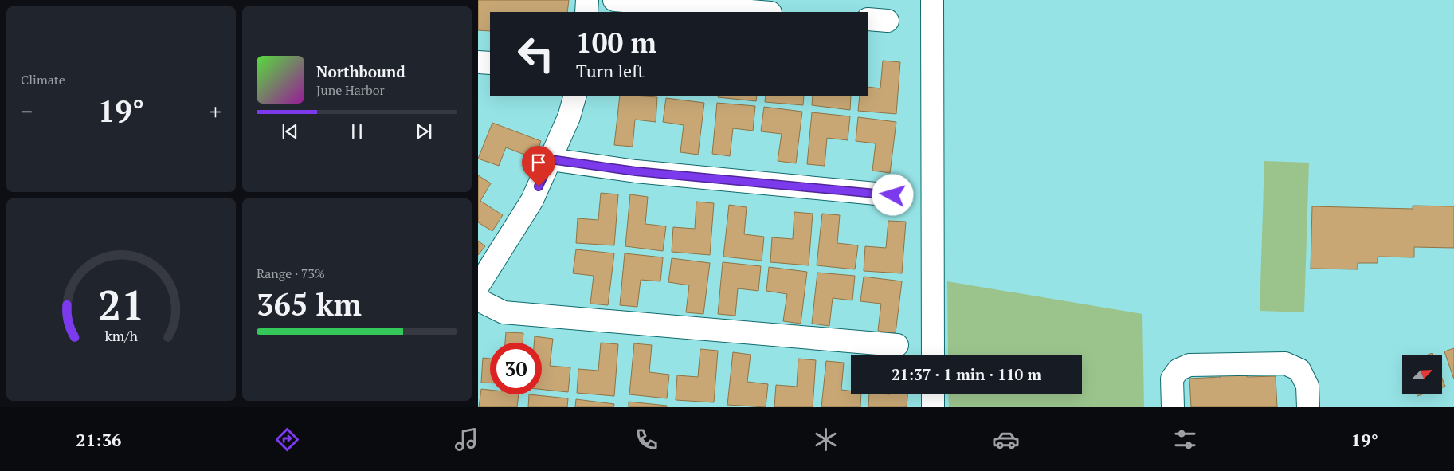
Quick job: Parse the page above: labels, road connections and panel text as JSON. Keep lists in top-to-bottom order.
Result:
{
  "north": "top right",
  "page": {
    "tile": [
      "Climate",
      ["Range · 73%", "365 km"]
    ],
    "turn": ["100 m", "Turn left"],
    "song": ["Northbound", "June Harbor"],
    "heat": ["−", "19°", "+"],
    "limit": "30",
    "trip": "21:37 · 1 min · 110 m",
    "tabs": ["21:36", "19°"],
    "gauge": ["21", "km/h"]
  }
}
